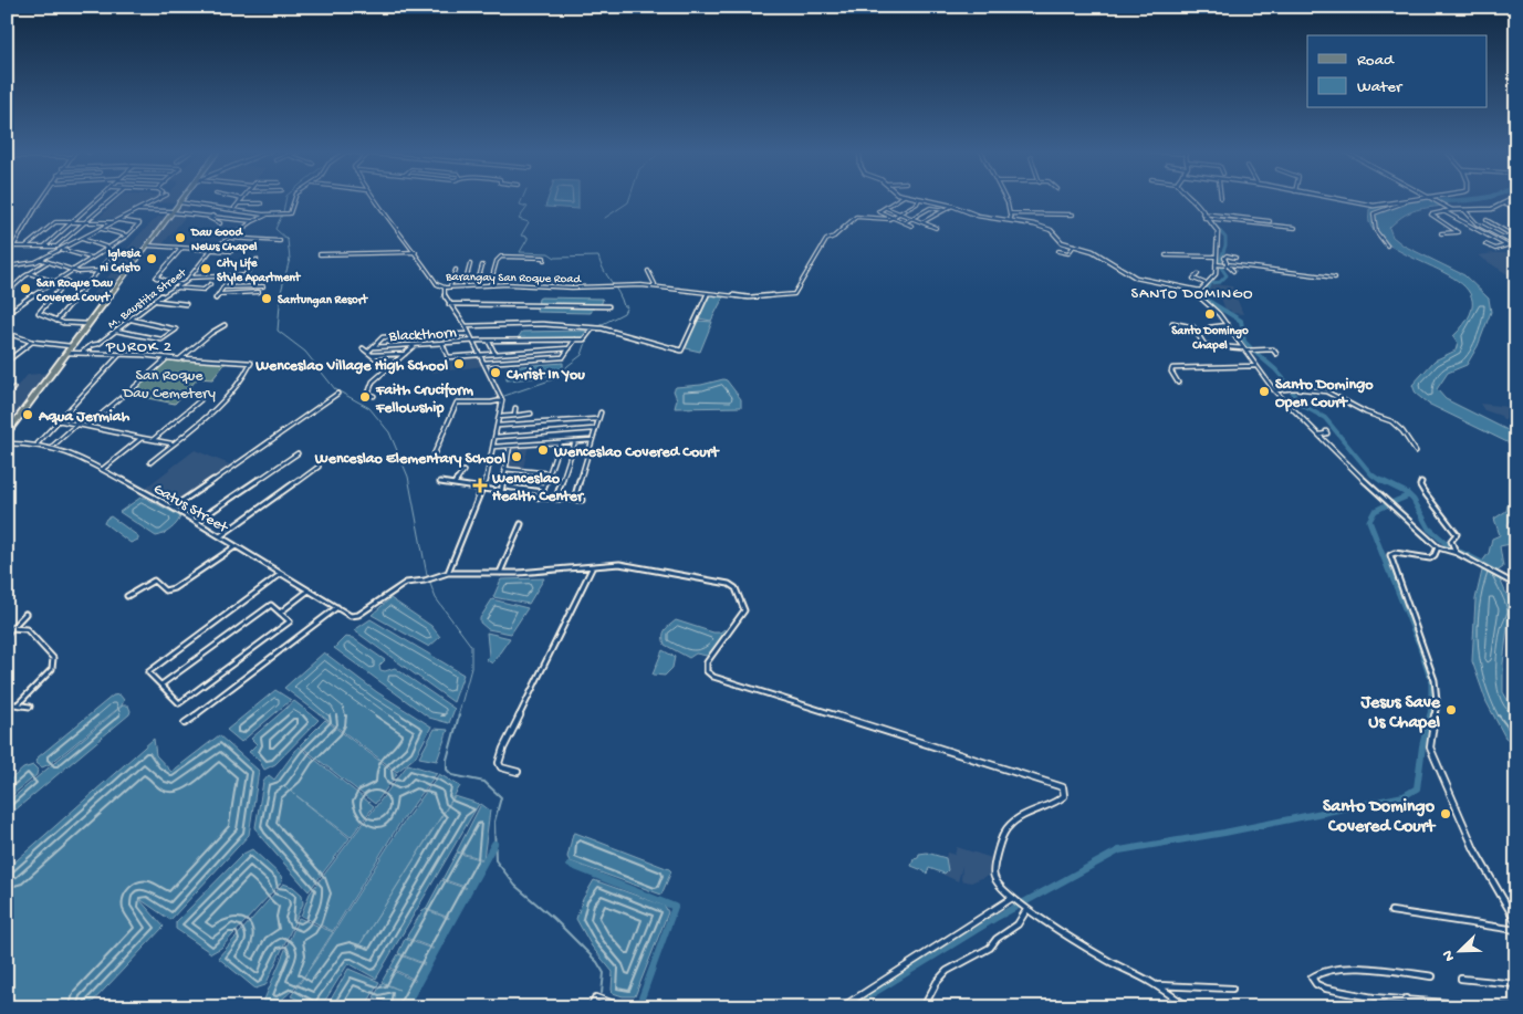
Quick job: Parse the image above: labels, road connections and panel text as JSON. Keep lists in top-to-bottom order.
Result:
{
  "streets": {
    "street": [
      "Barangay San Roque Road",
      "M. Baustita Street",
      "Blackthorn",
      "Gatus Street"
    ]
  },
  "districts": ["SANTO DOMINGO", "PUROK 2"],
  "parks": ["San Roque Dau Cemetery"],
  "places": {
    "other": [
      "Dau Good News Chapel",
      "Iglesia ni Cristo",
      "City Life Style Apartment",
      "San Roque Dau Covered Court",
      "Santungan Resort",
      "Santo Domingo Chapel",
      "Wenceslao Village High School",
      "Christ In You",
      "Santo Domingo Open Court",
      "Faith Cruciform Fellowship",
      "Aqua Jermiah",
      "Wenceslao Covered Court",
      "Wenceslao Elementary School",
      "Jesus Save Us Chapel",
      "Santo Domingo Covered Court"
    ],
    "health": ["Wenceslao Health Center"]
  },
  "legend": ["Road", "Water"],
  "north": "bottom left"
}
